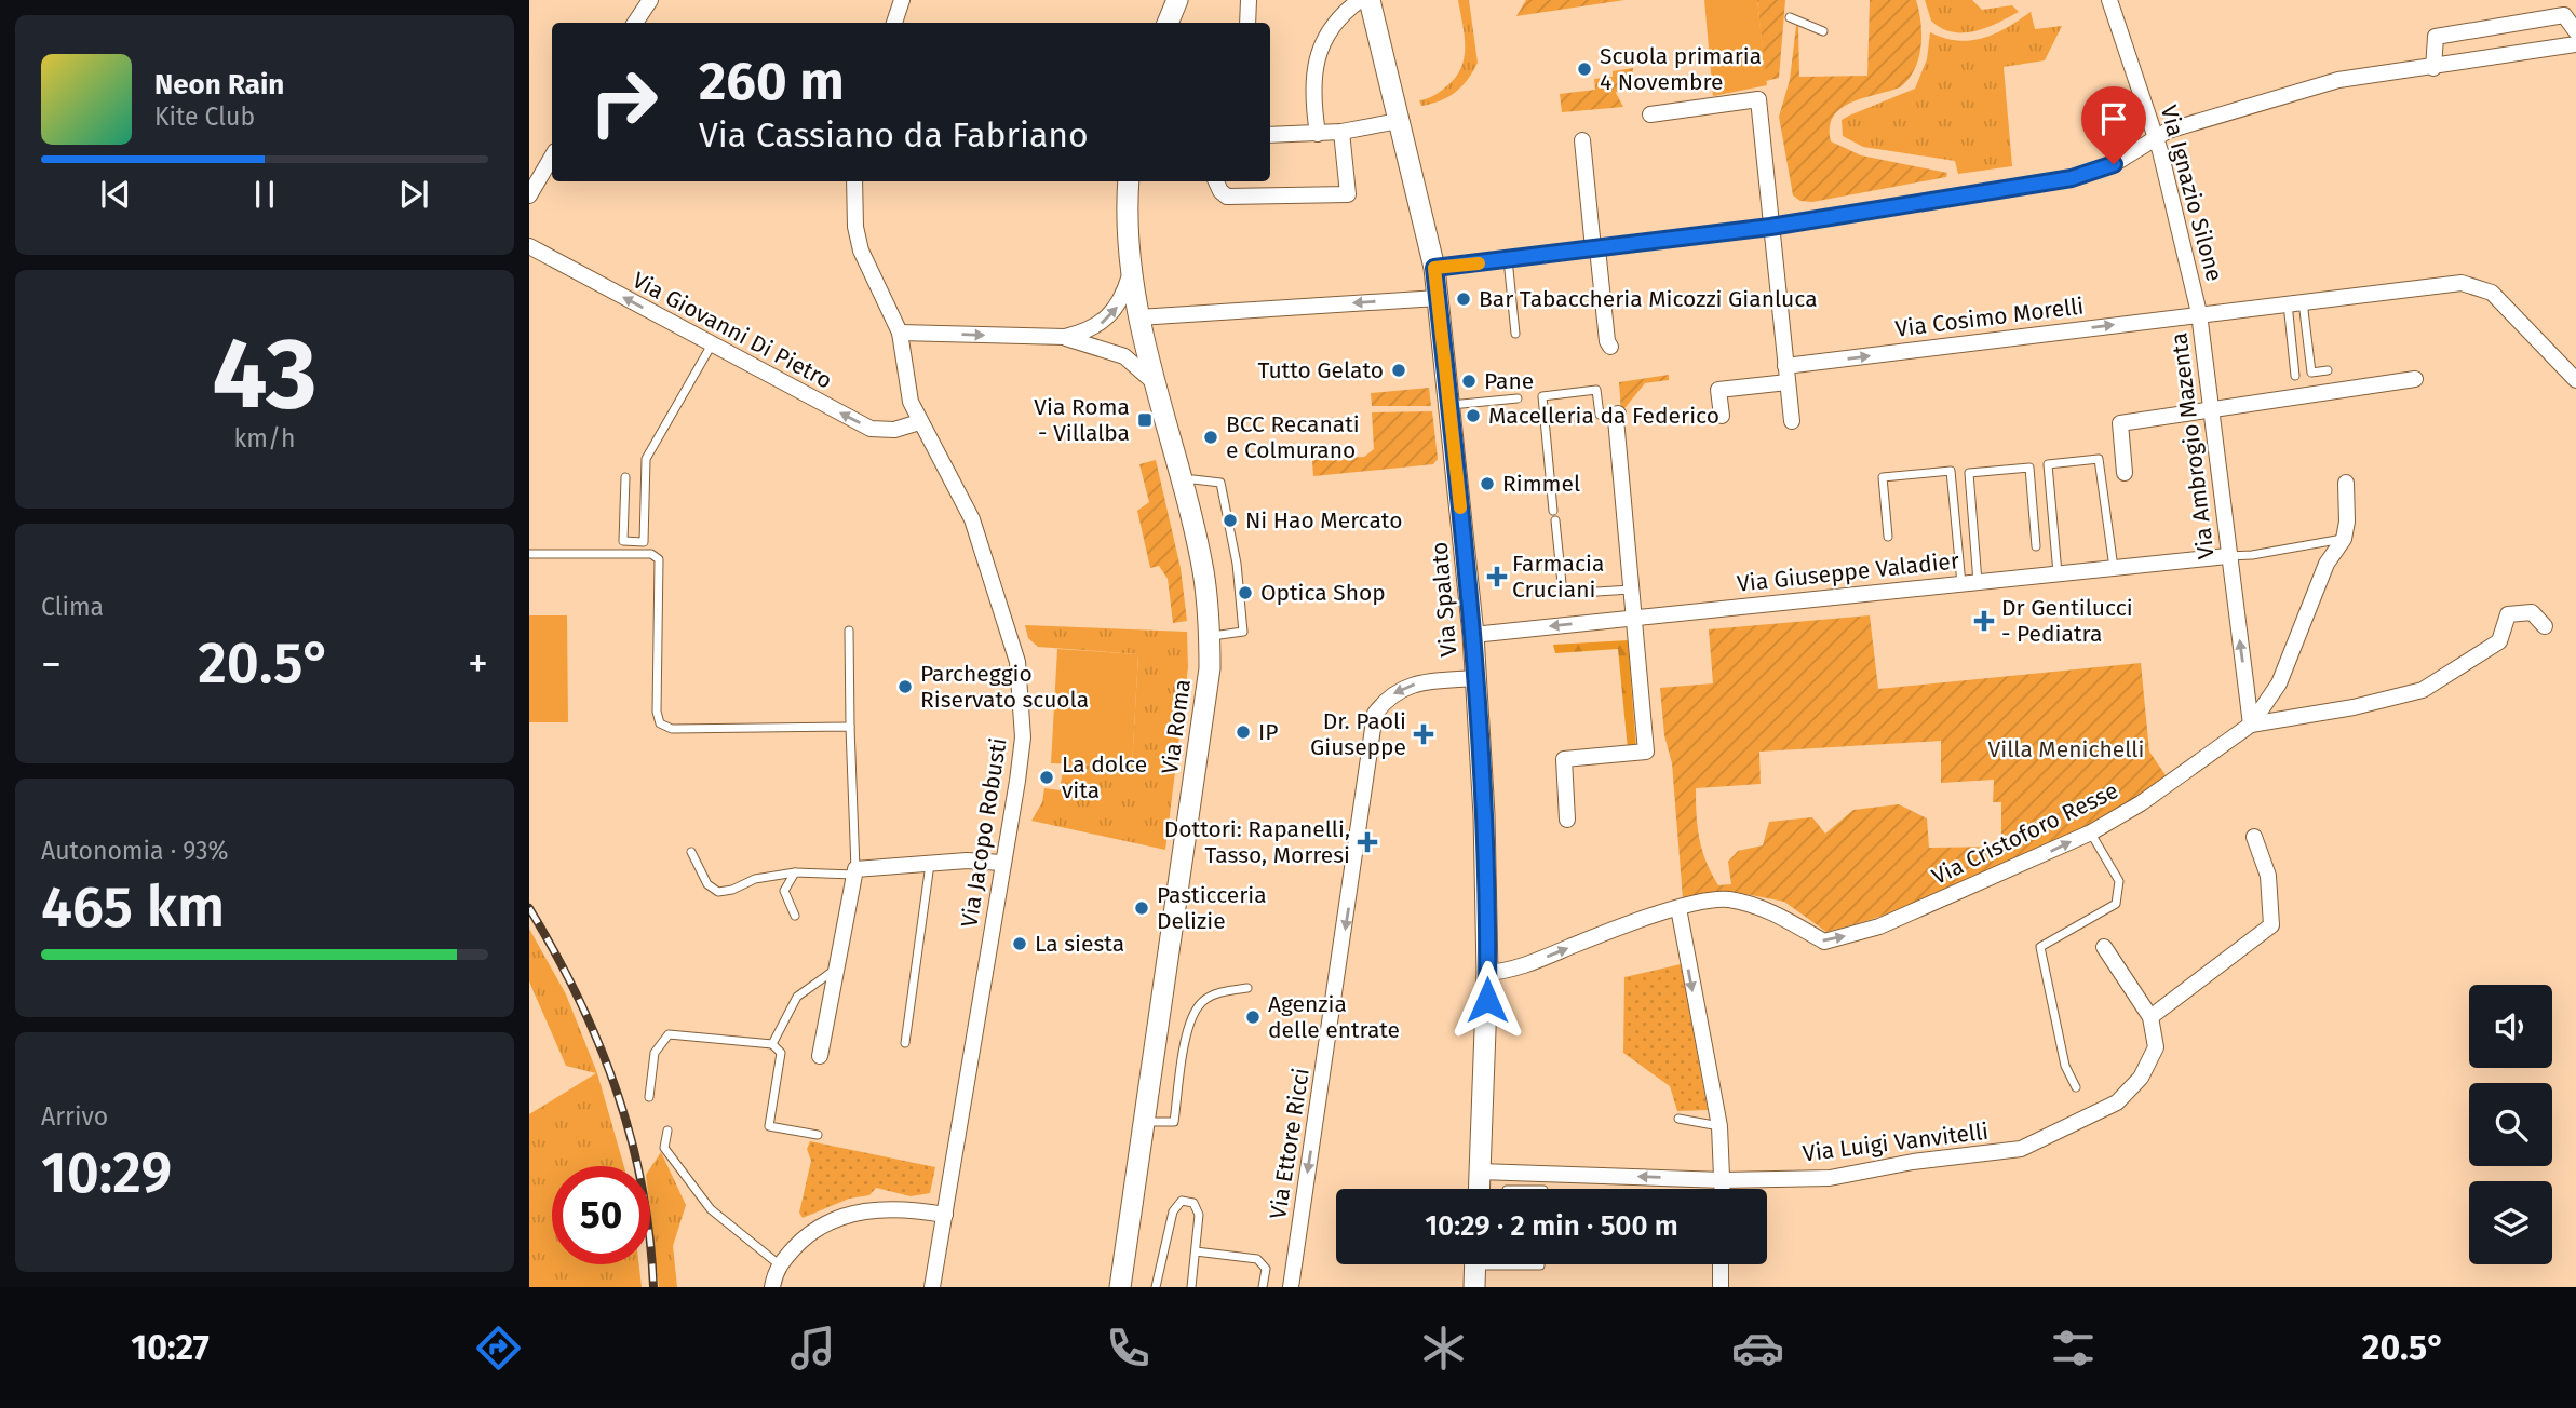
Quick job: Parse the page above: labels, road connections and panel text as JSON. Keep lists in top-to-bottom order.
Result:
{
  "streets": {
    "main road": ["Via Spalato", "Via Roma"],
    "street": [
      "Via Ignazio Silone",
      "Via Cosimo Morelli",
      "Via Giovanni Di Pietro",
      "Via Ambrogio Mazenta",
      "Via Giuseppe Valadier",
      "Via Jacopo Robusti",
      "Via Cristoforo Resse",
      "Via Luigi Vanvitelli",
      "Via Ettore Ricci"
    ]
  },
  "crossings": [
    ["Via Ignazio Silone", "Via Cosimo Morelli"],
    ["Via Ignazio Silone", "Via Ambrogio Mazenta"],
    ["Via Cosimo Morelli", "Via Ambrogio Mazenta"],
    ["Via Giovanni Di Pietro", "Via Jacopo Robusti"],
    ["Via Ambrogio Mazenta", "Via Giuseppe Valadier"],
    ["Via Ambrogio Mazenta", "Via Cristoforo Resse"],
    ["Via Giuseppe Valadier", "Via Spalato"],
    ["Via Spalato", "Via Cristoforo Resse"],
    ["Via Spalato", "Via Luigi Vanvitelli"],
    ["Via Spalato", "Via Ettore Ricci"]
  ],
  "one_way": [
    "Via Cosimo Morelli",
    "Via Giovanni Di Pietro",
    "Via Cristoforo Resse",
    "Via Ettore Ricci"
  ],
  "parks": ["Villa Menichelli"],
  "places": {
    "other": [
      "Scuola primaria 4 Novembre",
      "Bar Tabaccheria Micozzi Gianluca",
      "Tutto Gelato",
      "Pane",
      "Macelleria da Federico",
      "BCC Recanati e Colmurano",
      "Rimmel",
      "Ni Hao Mercato",
      "Optica Shop",
      "Parcheggio Riservato scuola",
      "IP",
      "La dolce vita",
      "Pasticceria Delizie",
      "La siesta",
      "Agenzia delle entrate"
    ],
    "transit": ["Via Roma - Villalba"],
    "health": [
      "Farmacia Cruciani",
      "Dr Gentilucci - Pediatra",
      "Dr. Paoli Giuseppe",
      "Dottori: Rapanelli, Tasso, Morresi"
    ]
  },
  "page": {
    "turn": ["260 m", "Via Cassiano da Fabriano"],
    "song": ["Neon Rain", "Kite Club"],
    "tile": [
      ["43", "km/h"],
      "Clima",
      ["Autonomia · 93%", "465 km"],
      ["Arrivo", "10:29"]
    ],
    "heat": ["−", "20.5°", "+"],
    "limit": "50",
    "trip": "10:29 · 2 min · 500 m",
    "tabs": ["10:27", "20.5°"]
  }
}
